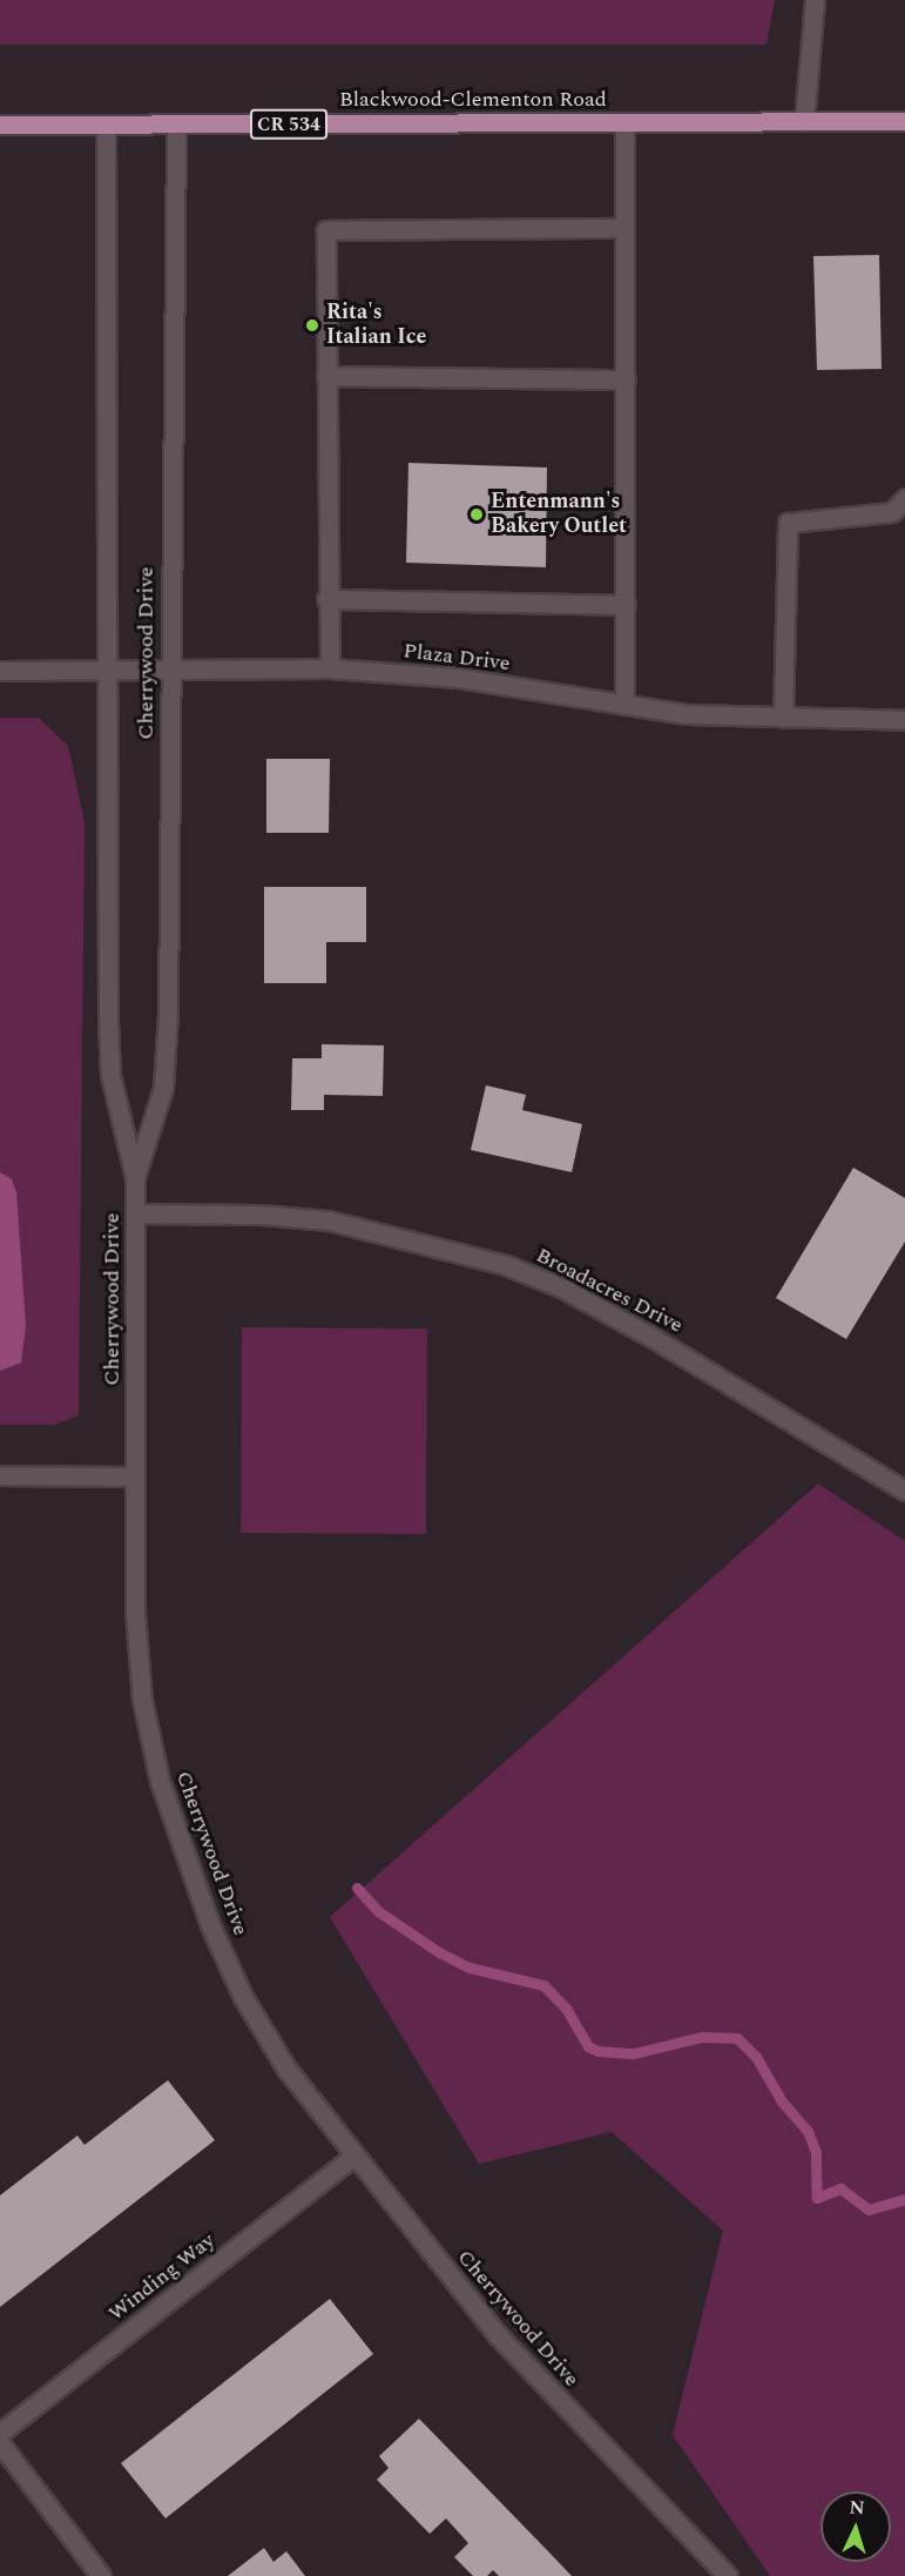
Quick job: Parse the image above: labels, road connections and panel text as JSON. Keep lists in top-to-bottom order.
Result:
{
  "streets": {
    "main road": ["Blackwood-Clementon Road", "CR 534"],
    "street": [
      "Cherrywood Drive",
      "Plaza Drive",
      "Broadacres Drive",
      "Winding Way"
    ]
  },
  "crossings": [
    ["Blackwood-Clementon Road", "Cherrywood Drive"],
    ["Cherrywood Drive", "Plaza Drive"],
    ["Cherrywood Drive", "Broadacres Drive"],
    ["Cherrywood Drive", "Winding Way"]
  ],
  "places": ["Rita's Italian Ice", "Entenmann's Bakery Outlet"],
  "north": "top"
}
